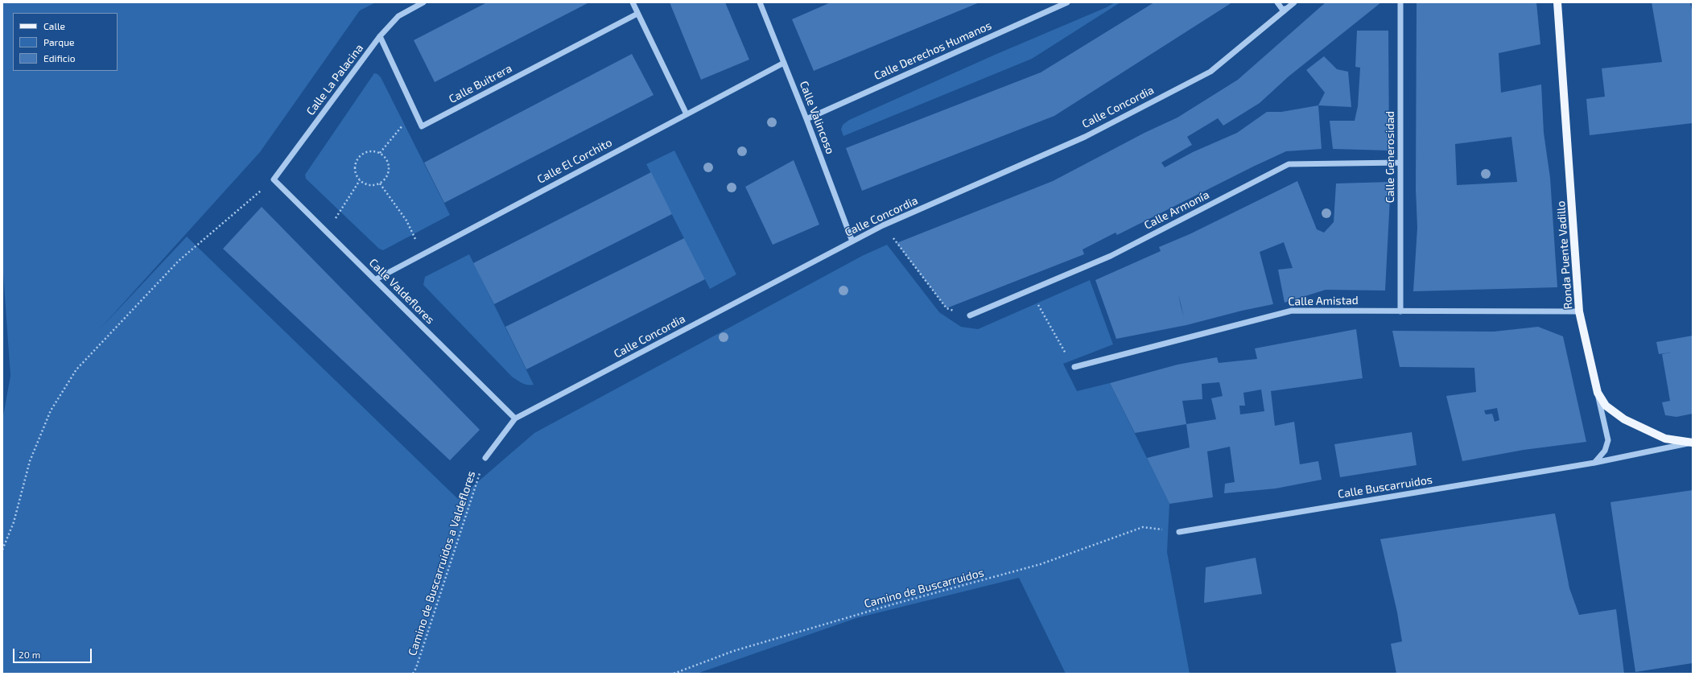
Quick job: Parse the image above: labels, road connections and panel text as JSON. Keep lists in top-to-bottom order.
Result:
{
  "streets": {
    "main road": ["Ronda Puente Vadillo"],
    "street": [
      "Calle Derechos Humanos",
      "Calle La Palacina",
      "Calle Buitrera",
      "Calle Concordia",
      "Calle Valincoso",
      "Calle Generosidad",
      "Calle El Corchito",
      "Calle Armonía",
      "Calle Valdeflores",
      "Calle Amistad",
      "Calle Buscarruidos"
    ],
    "path": ["Camino de Buscarruidos a Valdeflores", "Camino de Buscarruidos"]
  },
  "crossings": [
    ["Calle Derechos Humanos", "Calle Valincoso"],
    ["Calle La Palacina", "Calle Buitrera"],
    ["Calle La Palacina", "Calle Valdeflores"],
    ["Calle Concordia", "Calle Valincoso"],
    ["Calle Concordia", "Calle Valdeflores"],
    ["Calle Concordia", "Camino de Buscarruidos a Valdeflores"],
    ["Calle Valincoso", "Calle El Corchito"],
    ["Calle Generosidad", "Calle Armonía"],
    ["Calle Generosidad", "Calle Amistad"],
    ["Calle El Corchito", "Calle Valdeflores"],
    ["Ronda Puente Vadillo", "Calle Amistad"],
    ["Ronda Puente Vadillo", "Calle Buscarruidos"],
    ["Calle Buscarruidos", "Camino de Buscarruidos"]
  ],
  "legend": ["Calle", "Parque", "Edificio"],
  "scale_bar": "20 m"
}
